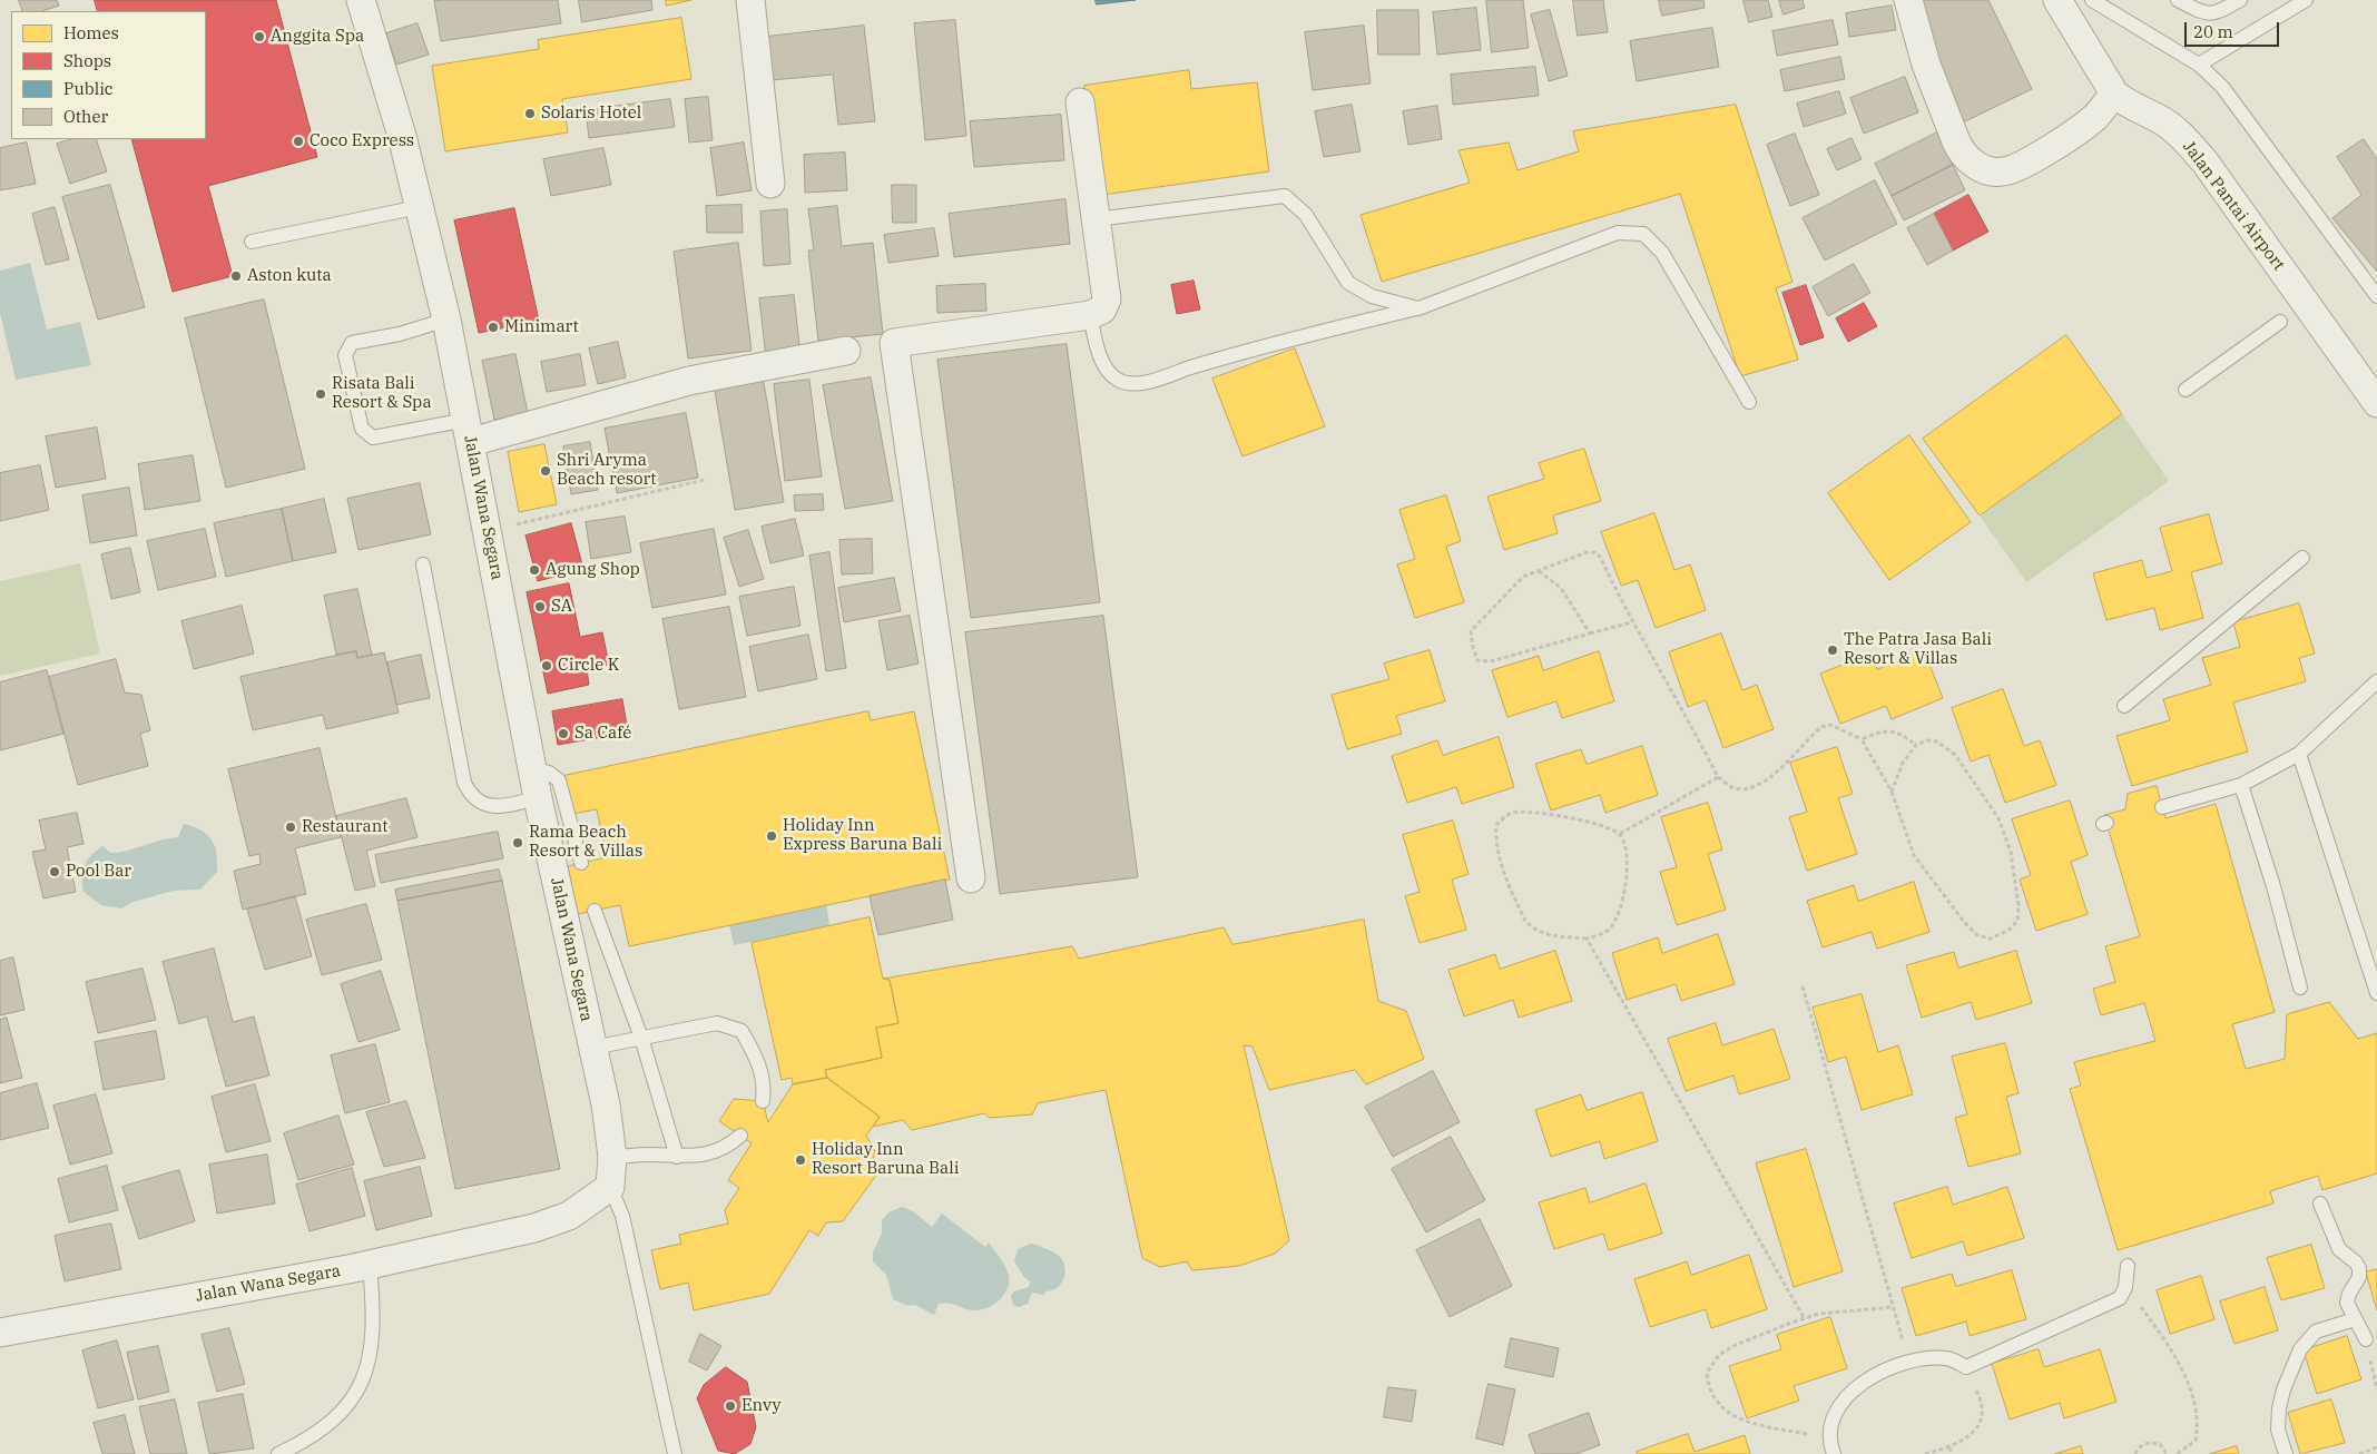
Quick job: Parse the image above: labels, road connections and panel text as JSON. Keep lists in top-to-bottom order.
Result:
{
  "streets": {
    "street": ["Jalan Pantai Airport", "Jalan Wana Segara"]
  },
  "places": [
    "Anggita Spa",
    "Solaris Hotel",
    "Coco Express",
    "Aston kuta",
    "Minimart",
    "Risata Bali Resort & Spa",
    "Shri Aryma Beach resort",
    "Agung Shop",
    "SA",
    "The Patra Jasa Bali Resort & Villas",
    "Circle K",
    "Sa Café",
    "Restaurant",
    "Holiday Inn Express Baruna Bali",
    "Rama Beach Resort & Villas",
    "Pool Bar",
    "Holiday Inn Resort Baruna Bali",
    "Envy"
  ],
  "legend": [
    "Homes",
    "Shops",
    "Public",
    "Other"
  ],
  "scale_bar": "20 m"
}
